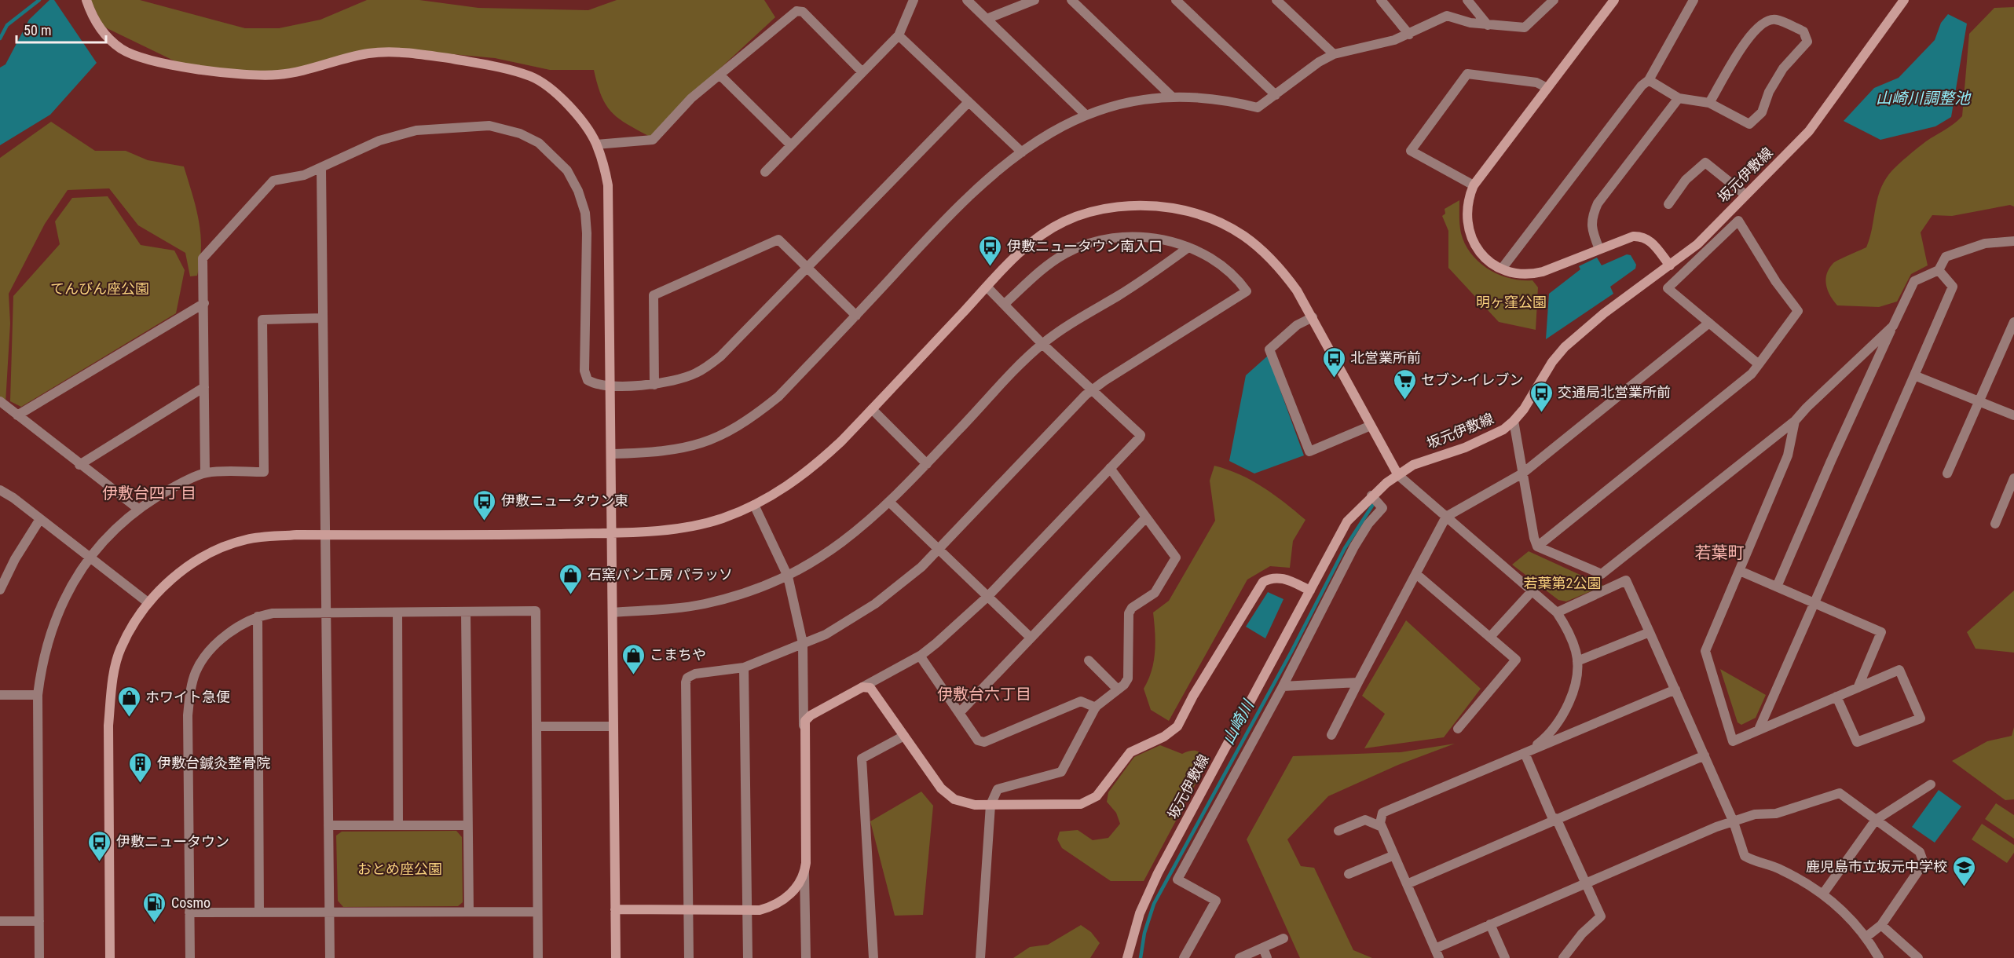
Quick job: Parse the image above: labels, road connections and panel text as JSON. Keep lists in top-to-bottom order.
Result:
{
  "streets": {
    "street": ["坂元伊敷線"]
  },
  "districts": ["伊敷台四丁目", "若葉町", "伊敷台六丁目"],
  "water": ["山崎川調整池", "山崎川"],
  "parks": [
    "てんびん座公園",
    "明ヶ窪公園",
    "若葉第2公園",
    "おとめ座公園"
  ],
  "places": {
    "bus stop": [
      "伊敷ニュータウン南入口",
      "北営業所前",
      "交通局北営業所前",
      "伊敷ニュータウン東",
      "伊敷ニュータウン"
    ],
    "supermarket": ["セブン-イレブン"],
    "shop": ["石窯パン工房 パラッソ", "こまちや", "ホワイト急便"],
    "building": ["伊敷台鍼灸整骨院"],
    "school or university": ["鹿児島市立坂元中学校"],
    "fuel station": ["Cosmo"]
  },
  "scale_bar": "50 m"
}
